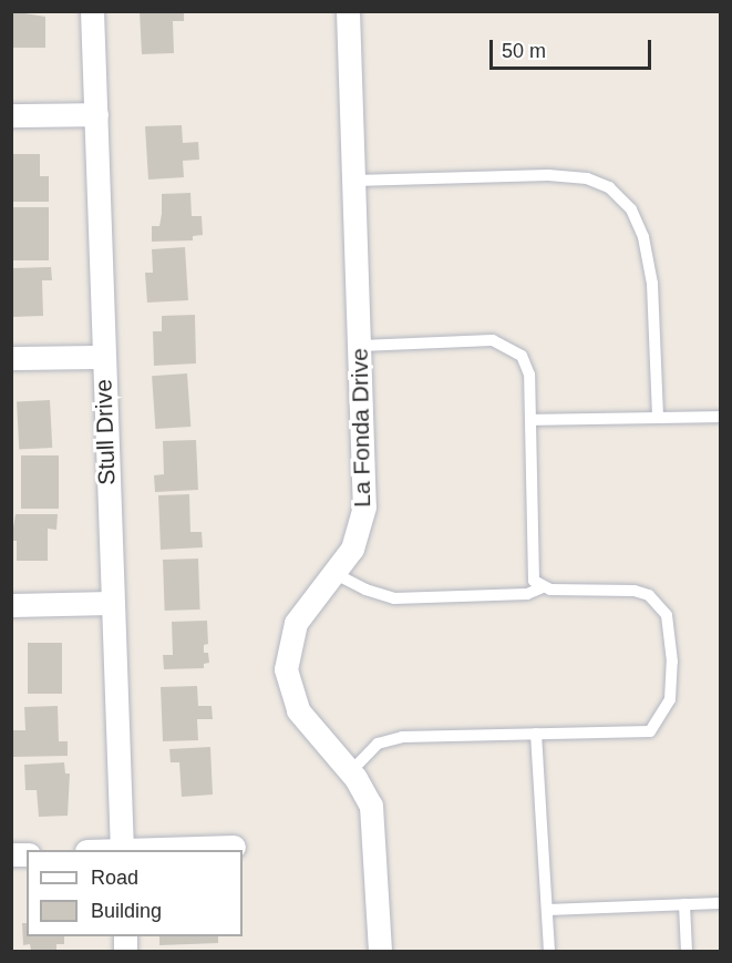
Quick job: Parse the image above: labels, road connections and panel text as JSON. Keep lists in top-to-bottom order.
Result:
{
  "streets": {
    "street": ["La Fonda Drive", "Stull Drive"]
  },
  "legend": ["Road", "Building"],
  "scale_bar": "50 m"
}
